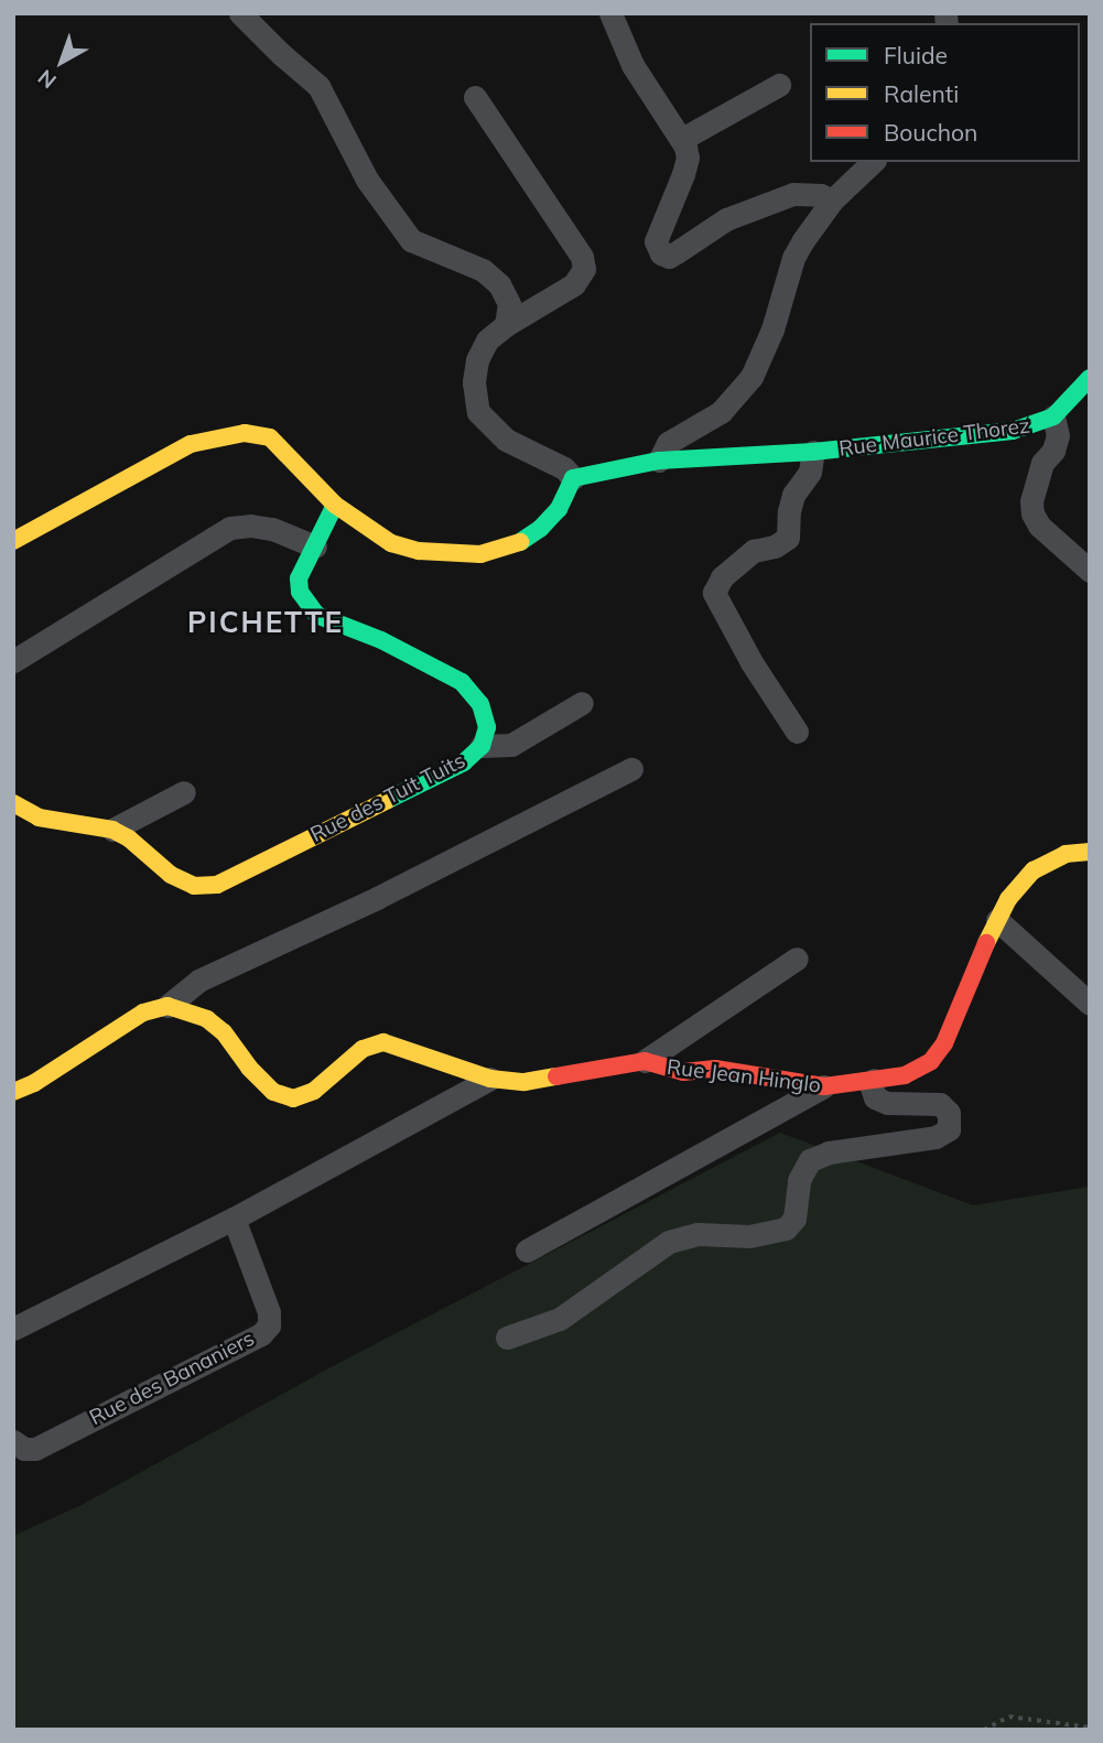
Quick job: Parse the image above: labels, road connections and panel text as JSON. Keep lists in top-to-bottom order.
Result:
{
  "streets": {
    "street": [
      "Rue Maurice Thorez",
      "Rue des Tuit Tuits",
      "Rue Jean Hinglo",
      "Rue des Bananiers"
    ]
  },
  "districts": ["PICHETTE"],
  "legend": ["Fluide", "Ralenti", "Bouchon"],
  "north": "bottom left"
}
